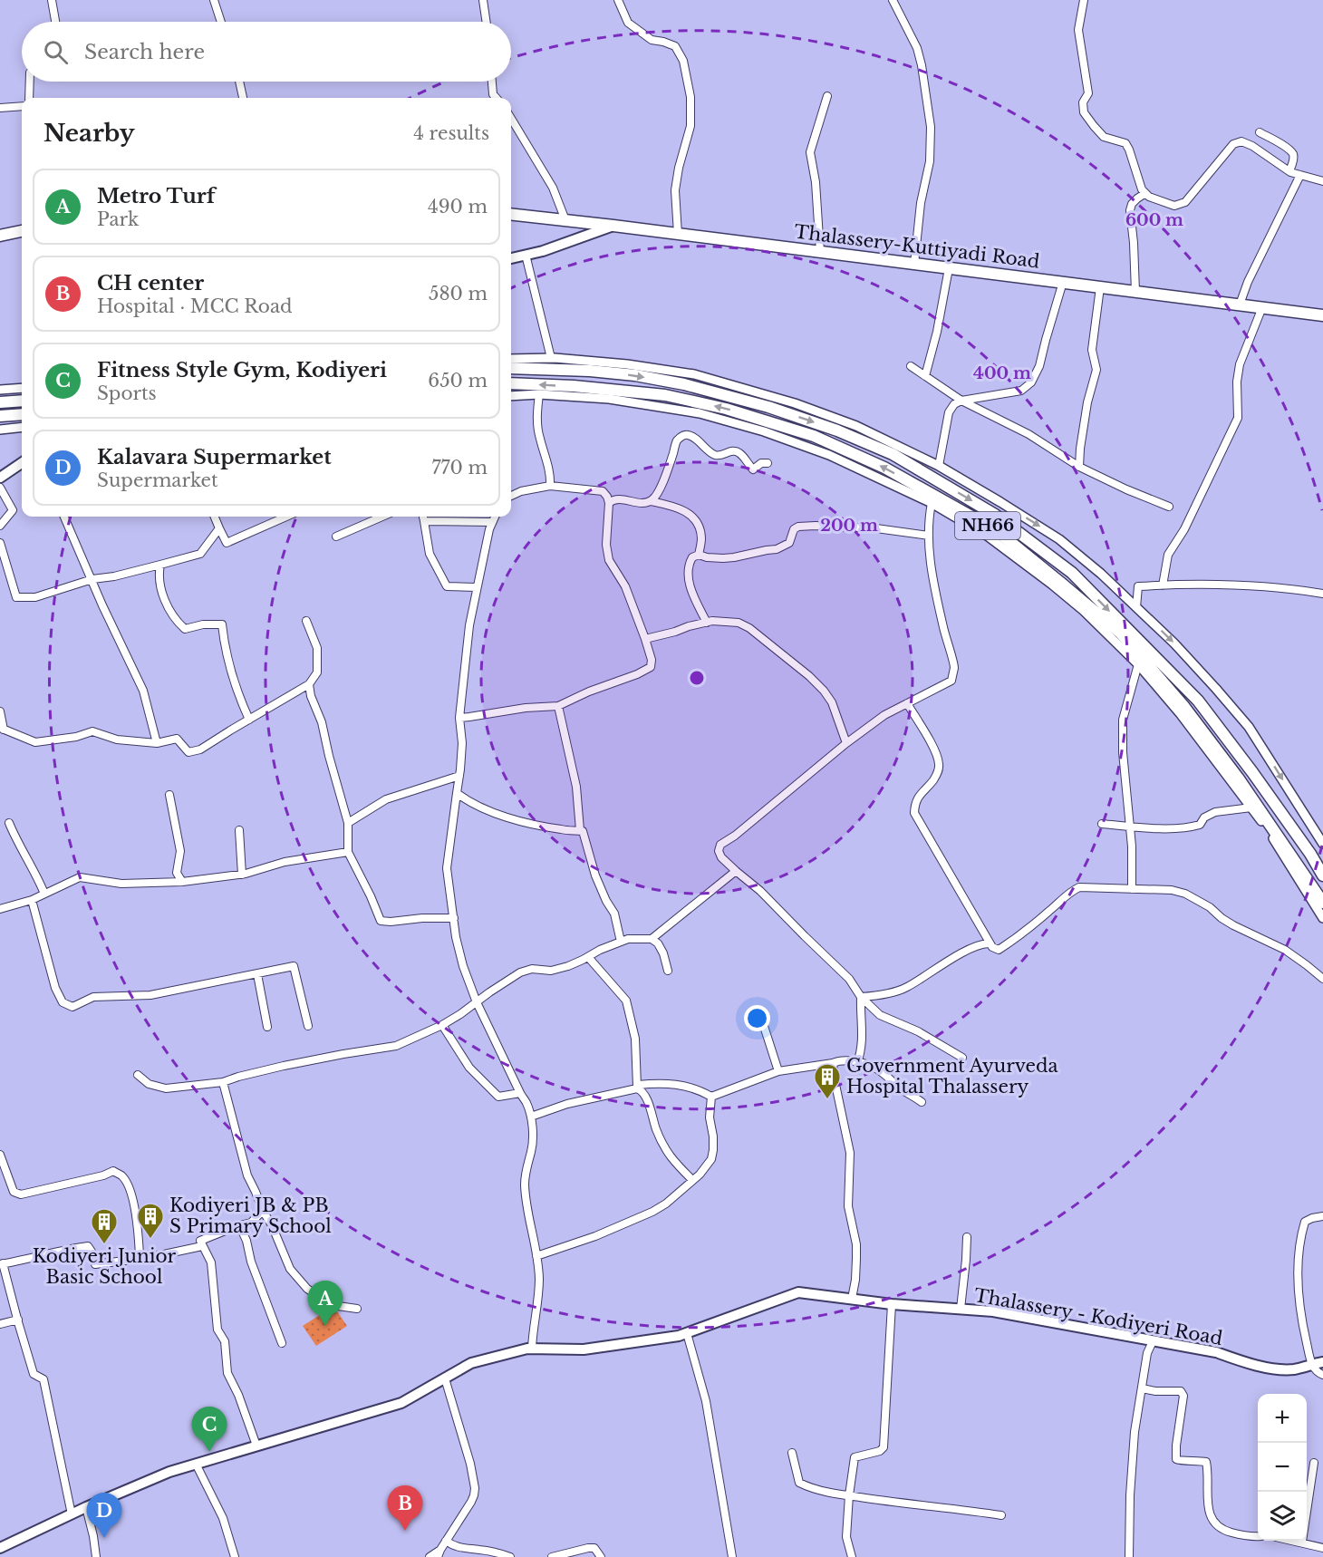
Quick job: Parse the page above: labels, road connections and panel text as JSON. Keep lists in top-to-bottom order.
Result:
{
  "streets": {
    "main road": ["Thalassery-Kuttiyadi Road", "NH66", "Thalassery - Kodiyeri Road"]
  },
  "places": {
    "building": ["Government Ayurveda Hospital Thalassery", "Kodiyeri JB & PB S Primary School", "Kodiyeri Junior Basic School"]
  },
  "page": {
    "search": "Search here",
    "heading": ["Nearby", "4 results"],
    "list": [
      {
        "mark": "A",
        "name": "Metro Turf",
        "note": "Park",
        "value": "490 m"
      },
      {
        "mark": "B",
        "name": "CH center",
        "note": "Hospital · MCC Road",
        "value": "580 m"
      },
      {
        "mark": "C",
        "name": "Fitness Style Gym, Kodiyeri",
        "note": "Sports",
        "value": "650 m"
      },
      {
        "mark": "D",
        "name": "Kalavara Supermarket",
        "note": "Supermarket",
        "value": "770 m"
      }
    ],
    "pins": [
      "A",
      "C",
      "B",
      "D"
    ],
    "map_buttons": ["+", "−"]
  },
  "rings": ["600 m", "400 m", "200 m"]
}
